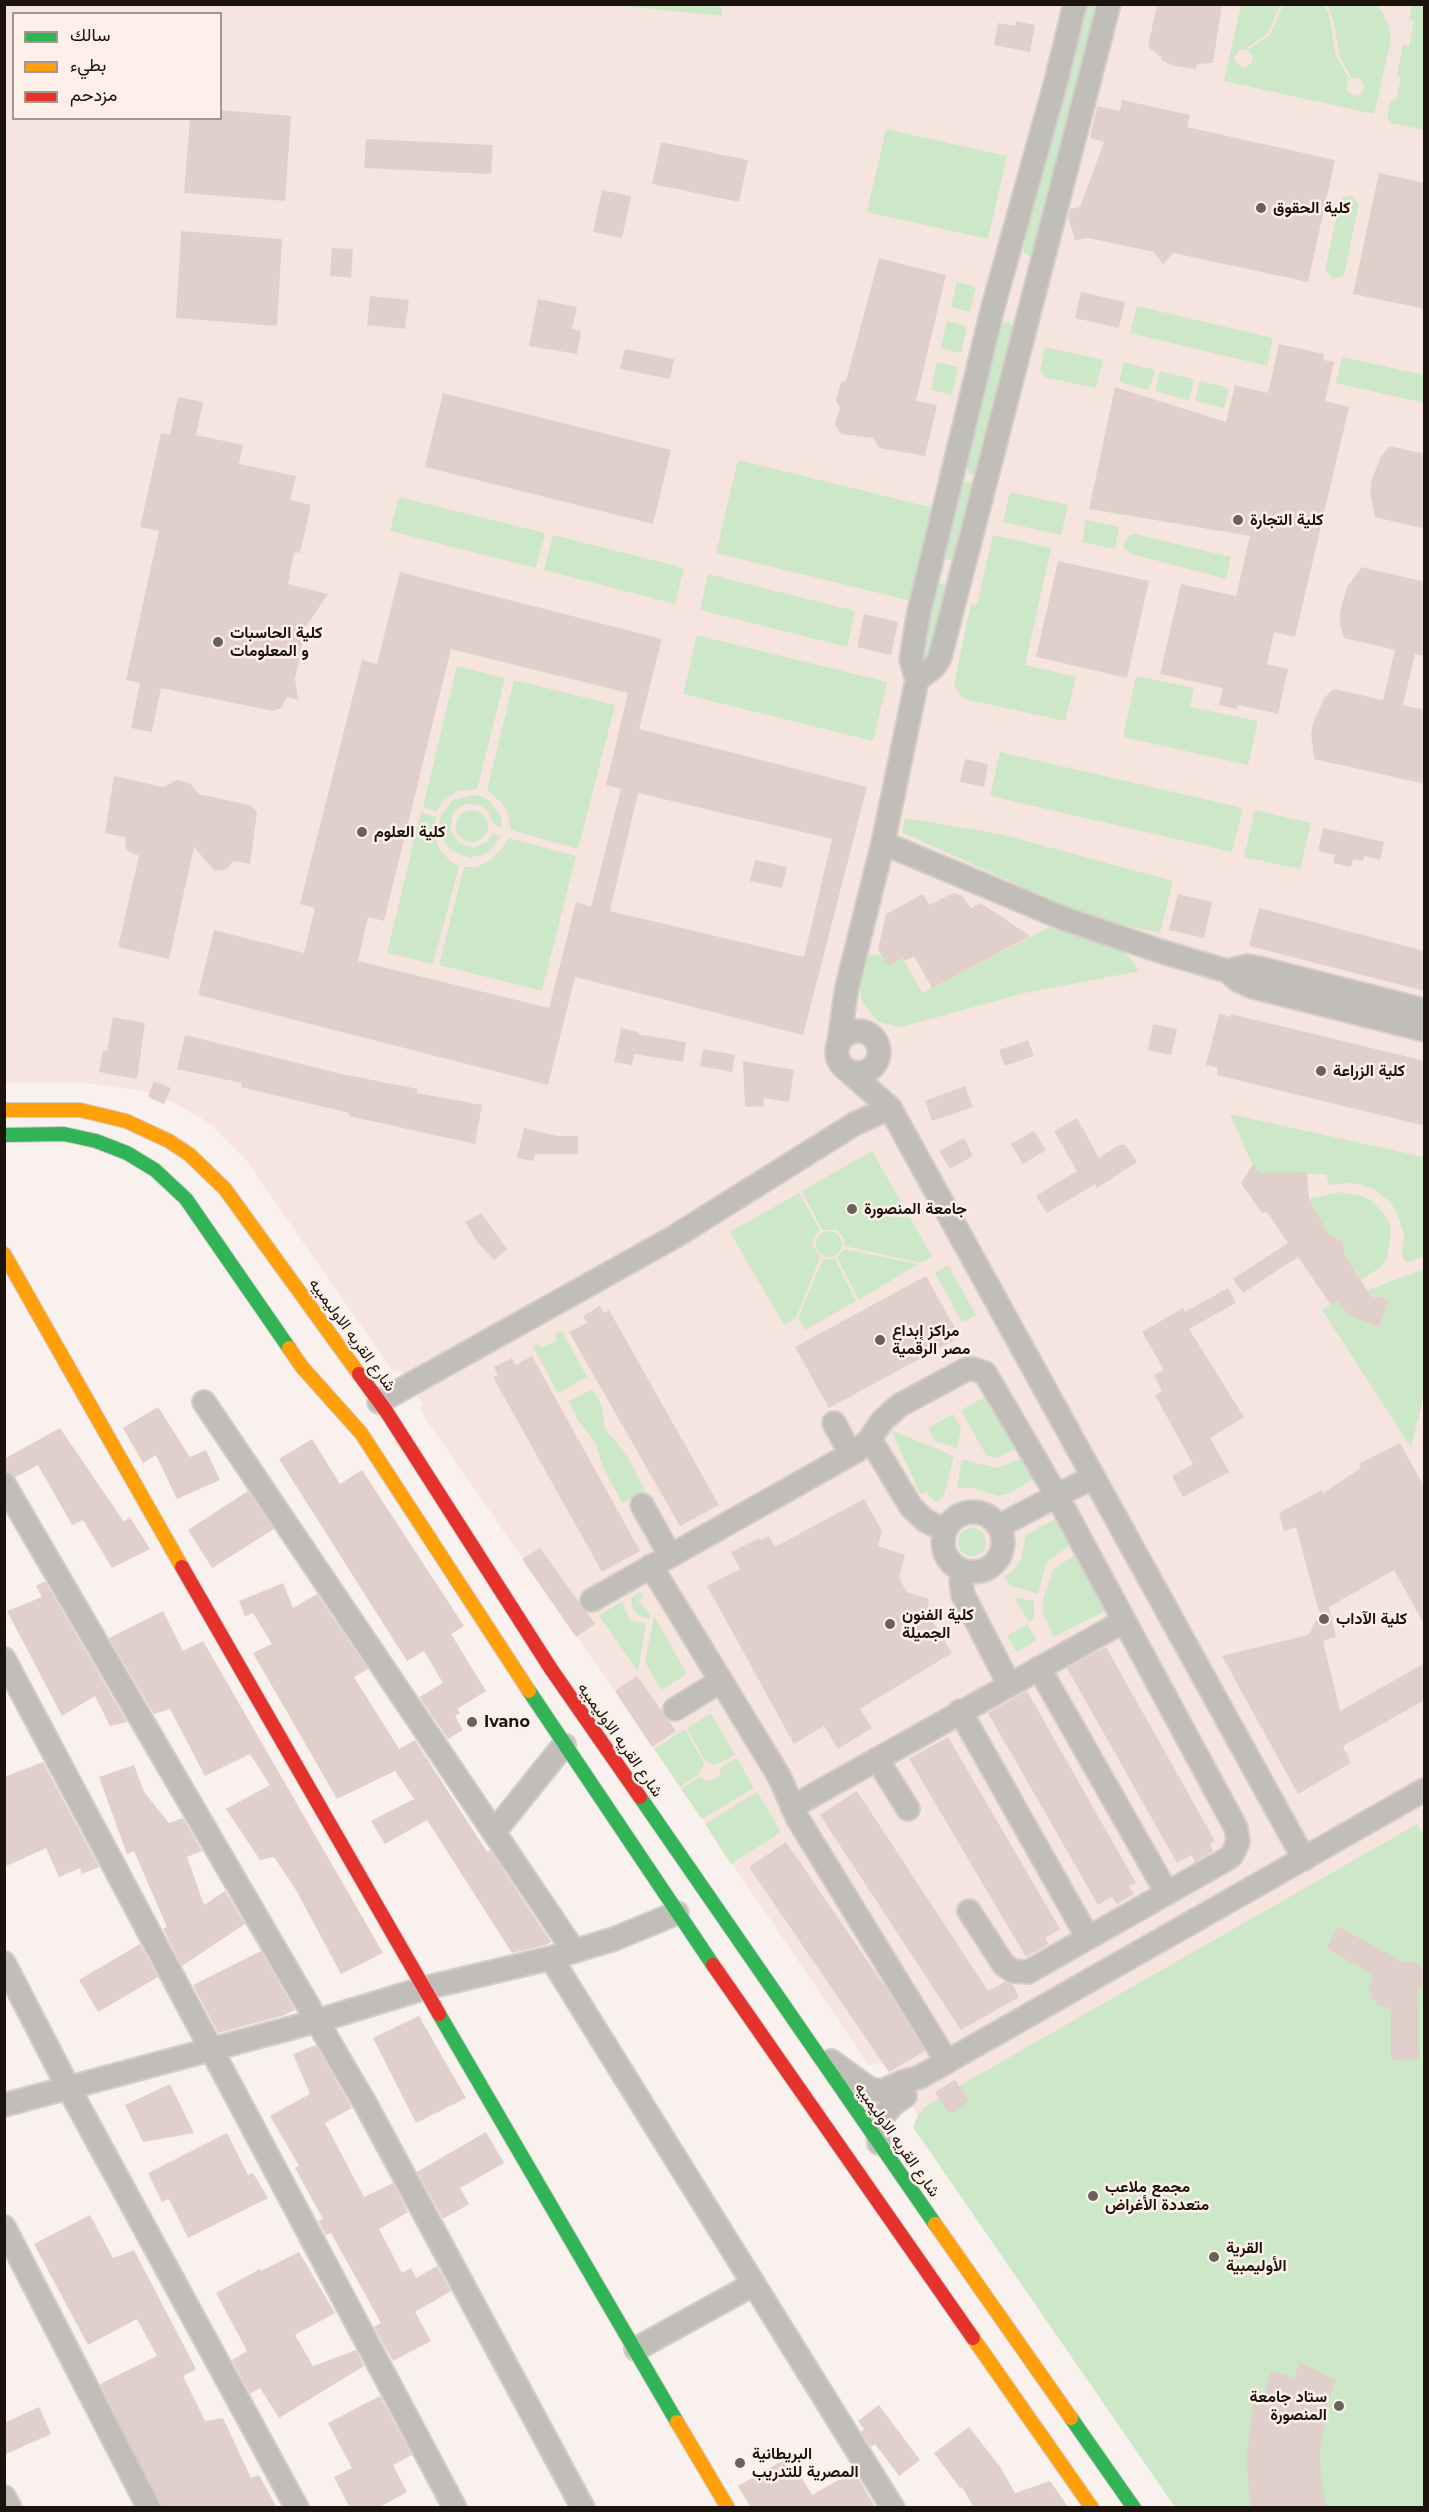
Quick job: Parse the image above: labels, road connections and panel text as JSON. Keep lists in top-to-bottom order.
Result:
{
  "streets": {
    "main road": ["شارع القريه الاوليمبيه"]
  },
  "places": [
    "كلية الحقوق",
    "كلية التجارة",
    "كلية الحاسبات و المعلومات",
    "كلية العلوم",
    "كلية الزراعة",
    "جامعة المنصورة",
    "مراكز إبداع مصر الرقمية",
    "كلية الآداب",
    "كلية الفنون الجميلة",
    "Ivano",
    "مجمع ملاعب متعددة الأغراض",
    "القرية الأوليمبية",
    "ستاد جامعة المنصورة",
    "البريطانية المصرية للتدريب"
  ],
  "legend": ["سالك", "بطيء", "مزدحم"]
}
